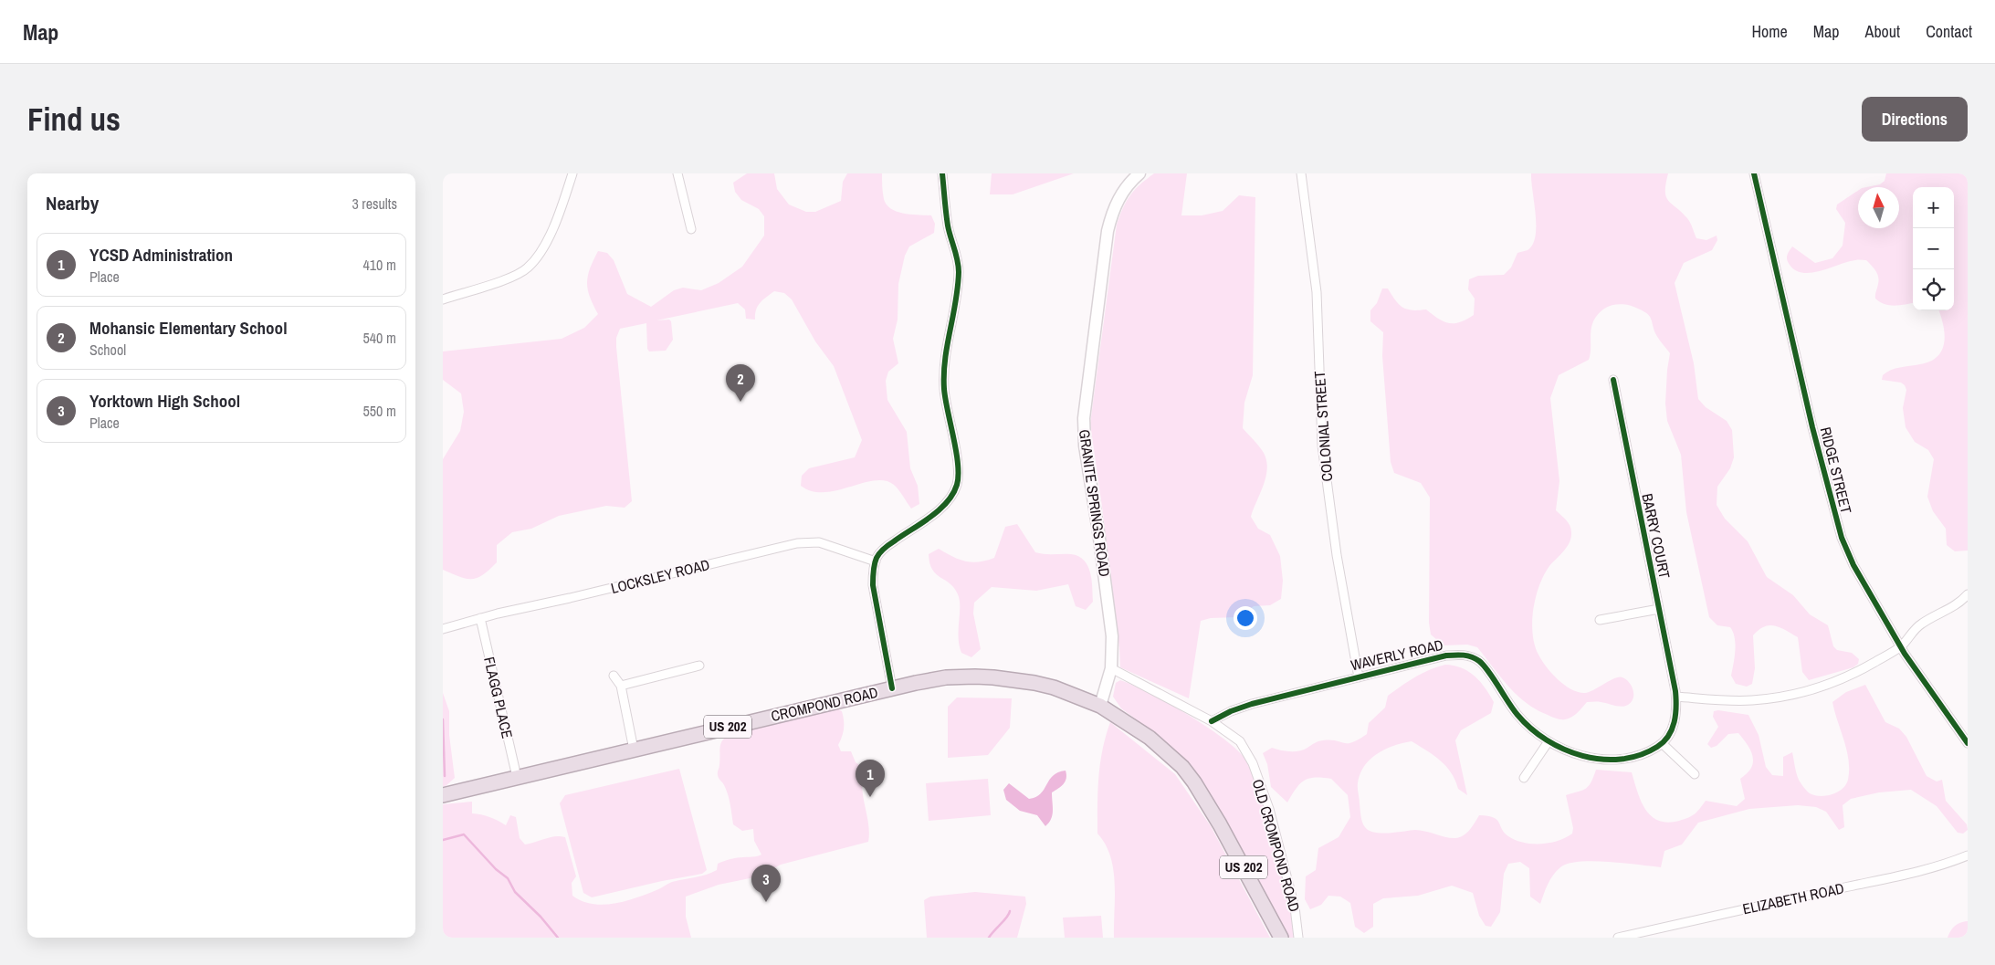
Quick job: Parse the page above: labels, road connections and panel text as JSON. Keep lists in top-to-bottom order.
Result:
{
  "streets": {
    "highway": ["CROMPOND ROAD", "US 202"],
    "street": [
      "COLONIAL STREET",
      "RIDGE STREET",
      "GRANITE SPRINGS ROAD",
      "BARRY COURT",
      "LOCKSLEY ROAD",
      "WAVERLY ROAD",
      "FLAGG PLACE",
      "OLD CROMPOND ROAD",
      "ELIZABETH ROAD"
    ]
  },
  "crossings": [
    ["COLONIAL STREET", "WAVERLY ROAD"],
    ["GRANITE SPRINGS ROAD", "CROMPOND ROAD"],
    ["GRANITE SPRINGS ROAD", "OLD CROMPOND ROAD"],
    ["LOCKSLEY ROAD", "FLAGG PLACE"],
    ["WAVERLY ROAD", "OLD CROMPOND ROAD"],
    ["FLAGG PLACE", "CROMPOND ROAD"]
  ],
  "north": "top",
  "page": {
    "header": "Map",
    "nav": [
      "Home",
      "Map",
      "About",
      "Contact"
    ],
    "buttons": "Directions",
    "title": "Find us",
    "heading": ["Nearby", "3 results"],
    "map_buttons": ["+", "−"],
    "list": [
      {
        "mark": "1",
        "name": "YCSD Administration",
        "note": "Place",
        "value": "410 m"
      },
      {
        "mark": "2",
        "name": "Mohansic Elementary School",
        "note": "School",
        "value": "540 m"
      },
      {
        "mark": "3",
        "name": "Yorktown High School",
        "note": "Place",
        "value": "550 m"
      }
    ],
    "pins": ["2", "1", "3"]
  }
}
